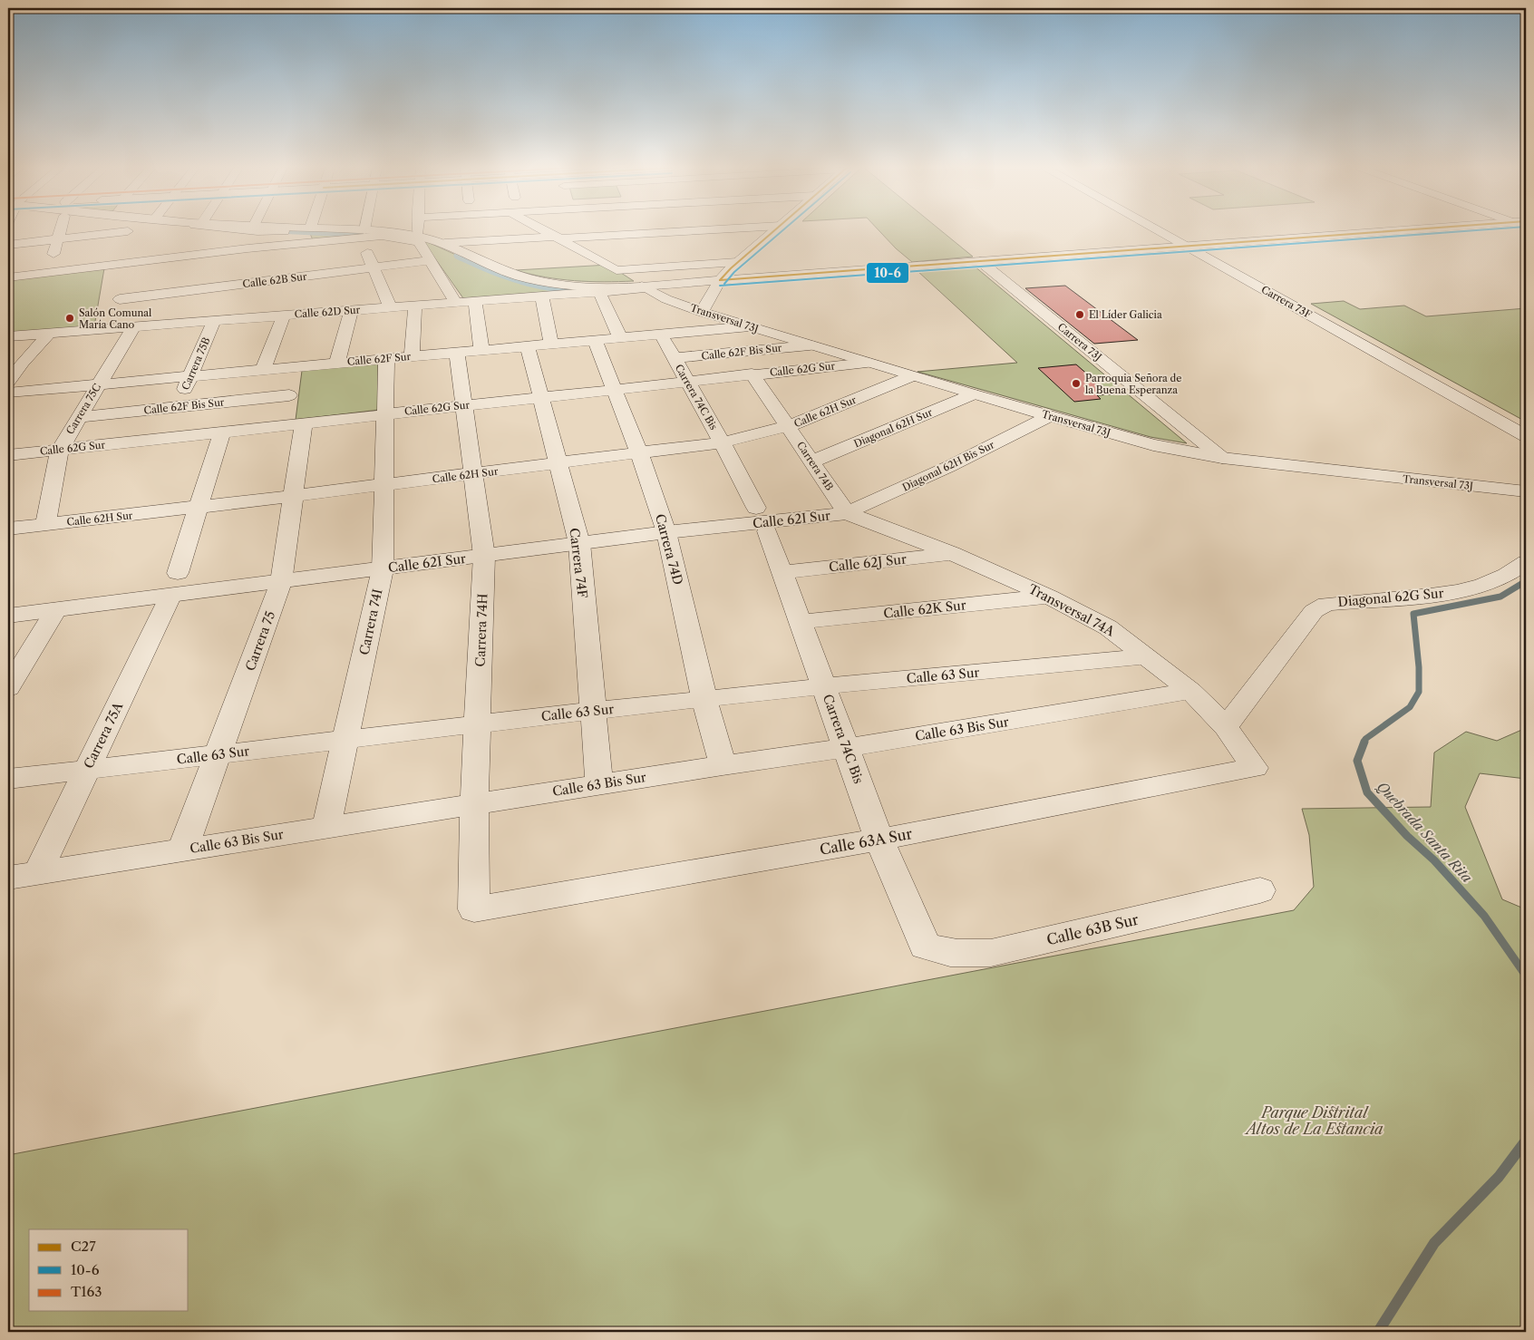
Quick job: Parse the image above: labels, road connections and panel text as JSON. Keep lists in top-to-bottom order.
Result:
{
  "streets": {
    "street": [
      "Calle 62B Sur",
      "Carrera 73F",
      "Calle 62D Sur",
      "Transversal 73J",
      "Carrera 73J",
      "Calle 62F Bis Sur",
      "Calle 62F Sur",
      "Carrera 75B",
      "Calle 62G Sur",
      "Carrera 74C Bis",
      "Carrera 75C",
      "Calle 62H Sur",
      "Diagonal 62H Sur",
      "Carrera 74B",
      "Diagonal 62H Bis Sur",
      "Calle 62I Sur",
      "Carrera 74D",
      "Carrera 74F",
      "Calle 62J Sur",
      "Diagonal 62G Sur",
      "Calle 62K Sur",
      "Transversal 74A",
      "Carrera 74I",
      "Carrera 74H",
      "Carrera 75",
      "Calle 63 Sur",
      "Calle 63 Bis Sur",
      "Carrera 75A",
      "Calle 63A Sur",
      "Calle 63B Sur"
    ]
  },
  "crossings": [
    ["Calle 62B Sur", "Carrera 75B"],
    ["Carrera 73F", "Calle 62D Sur"],
    ["Calle 62D Sur", "Transversal 73J"],
    ["Calle 62D Sur", "Carrera 73J"],
    ["Calle 62D Sur", "Carrera 75B"],
    ["Calle 62D Sur", "Carrera 75C"],
    ["Transversal 73J", "Carrera 73J"],
    ["Transversal 73J", "Calle 62F Bis Sur"],
    ["Transversal 73J", "Calle 62F Sur"],
    ["Transversal 73J", "Calle 62G Sur"],
    ["Transversal 73J", "Calle 62H Sur"],
    ["Transversal 73J", "Diagonal 62H Sur"],
    ["Transversal 73J", "Diagonal 62H Bis Sur"],
    ["Calle 62F Bis Sur", "Carrera 75B"],
    ["Calle 62F Bis Sur", "Carrera 74C Bis"],
    ["Calle 62F Bis Sur", "Carrera 75C"],
    ["Calle 62F Bis Sur", "Carrera 75"],
    ["Calle 62F Sur", "Carrera 75B"],
    ["Calle 62F Sur", "Carrera 74C Bis"],
    ["Calle 62F Sur", "Carrera 75C"],
    ["Calle 62F Sur", "Carrera 74D"],
    ["Calle 62F Sur", "Carrera 74F"],
    ["Calle 62F Sur", "Carrera 74I"],
    ["Calle 62F Sur", "Carrera 74H"],
    ["Calle 62G Sur", "Carrera 74C Bis"],
    ["Calle 62G Sur", "Carrera 75C"],
    ["Calle 62G Sur", "Carrera 74B"],
    ["Calle 62G Sur", "Carrera 74D"],
    ["Calle 62G Sur", "Carrera 74F"],
    ["Calle 62G Sur", "Carrera 74I"],
    ["Calle 62G Sur", "Carrera 74H"],
    ["Calle 62G Sur", "Carrera 75"],
    ["Calle 62G Sur", "Carrera 75A"],
    ["Carrera 74C Bis", "Calle 62H Sur"],
    ["Carrera 74C Bis", "Calle 62J Sur"],
    ["Carrera 74C Bis", "Calle 62K Sur"],
    ["Carrera 74C Bis", "Calle 63 Sur"],
    ["Carrera 74C Bis", "Calle 63 Bis Sur"],
    ["Carrera 74C Bis", "Calle 63A Sur"],
    ["Carrera 74C Bis", "Calle 63B Sur"],
    ["Carrera 75C", "Calle 62H Sur"],
    ["Calle 62H Sur", "Carrera 74B"],
    ["Calle 62H Sur", "Carrera 74D"],
    ["Calle 62H Sur", "Carrera 74F"],
    ["Calle 62H Sur", "Carrera 74I"],
    ["Calle 62H Sur", "Carrera 74H"],
    ["Calle 62H Sur", "Carrera 75"],
    ["Calle 62H Sur", "Carrera 75A"],
    ["Diagonal 62H Sur", "Carrera 74B"],
    ["Carrera 74B", "Diagonal 62H Bis Sur"],
    ["Carrera 74B", "Calle 62I Sur"],
    ["Carrera 74B", "Transversal 74A"],
    ["Diagonal 62H Bis Sur", "Calle 62I Sur"],
    ["Diagonal 62H Bis Sur", "Transversal 74A"],
    ["Calle 62I Sur", "Carrera 74D"],
    ["Calle 62I Sur", "Carrera 74F"],
    ["Calle 62I Sur", "Transversal 74A"],
    ["Calle 62I Sur", "Carrera 74I"],
    ["Calle 62I Sur", "Carrera 74H"],
    ["Calle 62I Sur", "Carrera 75"],
    ["Calle 62I Sur", "Carrera 75A"],
    ["Carrera 74D", "Calle 63 Sur"],
    ["Carrera 74D", "Calle 63 Bis Sur"],
    ["Carrera 74F", "Calle 63 Sur"],
    ["Carrera 74F", "Calle 63 Bis Sur"],
    ["Calle 62J Sur", "Transversal 74A"],
    ["Diagonal 62G Sur", "Transversal 74A"],
    ["Calle 62K Sur", "Transversal 74A"],
    ["Transversal 74A", "Calle 63 Sur"],
    ["Transversal 74A", "Calle 63 Bis Sur"],
    ["Transversal 74A", "Calle 63A Sur"],
    ["Carrera 74I", "Calle 63 Sur"],
    ["Carrera 74I", "Calle 63 Bis Sur"],
    ["Carrera 74H", "Calle 63 Sur"],
    ["Carrera 74H", "Calle 63 Bis Sur"],
    ["Carrera 74H", "Calle 63A Sur"],
    ["Carrera 75", "Calle 63 Sur"],
    ["Carrera 75", "Calle 63 Bis Sur"],
    ["Calle 63 Sur", "Carrera 75A"],
    ["Calle 63 Bis Sur", "Carrera 75A"]
  ],
  "water": ["Quebrada Santa Rita"],
  "parks": ["Parque Distrital Altos de La Estancia"],
  "places": ["El Líder Galicia", "Salón Comunal María Cano", "Parroquia Señora de la Buena Esperanza"],
  "lines": ["transit line C27", "transit line 10-6"],
  "legend": ["C27", "10-6", "T163"]
}
